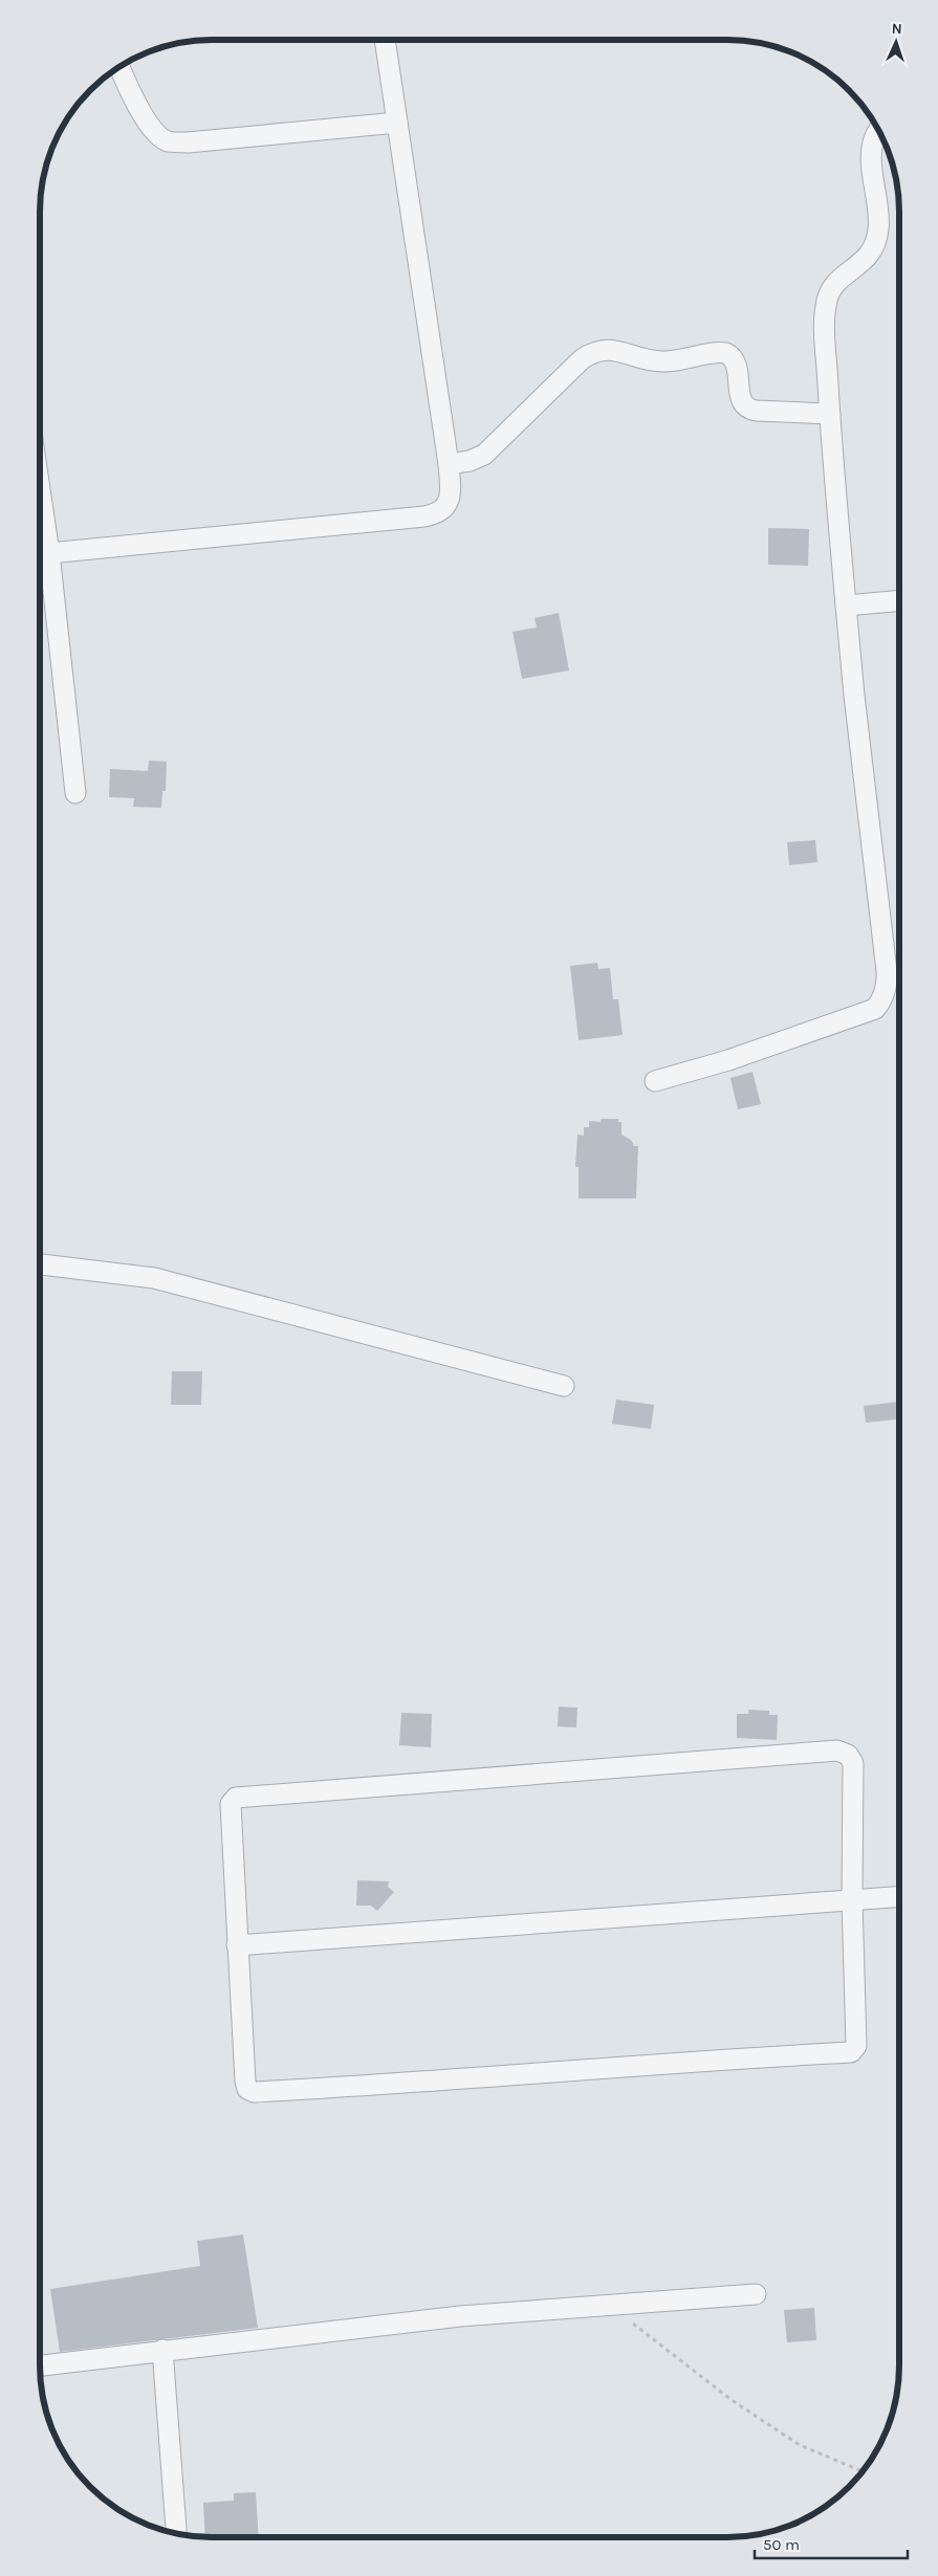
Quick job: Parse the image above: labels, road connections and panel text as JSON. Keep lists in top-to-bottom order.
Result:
{
  "scale_bar": "50 m",
  "north": "top"
}
